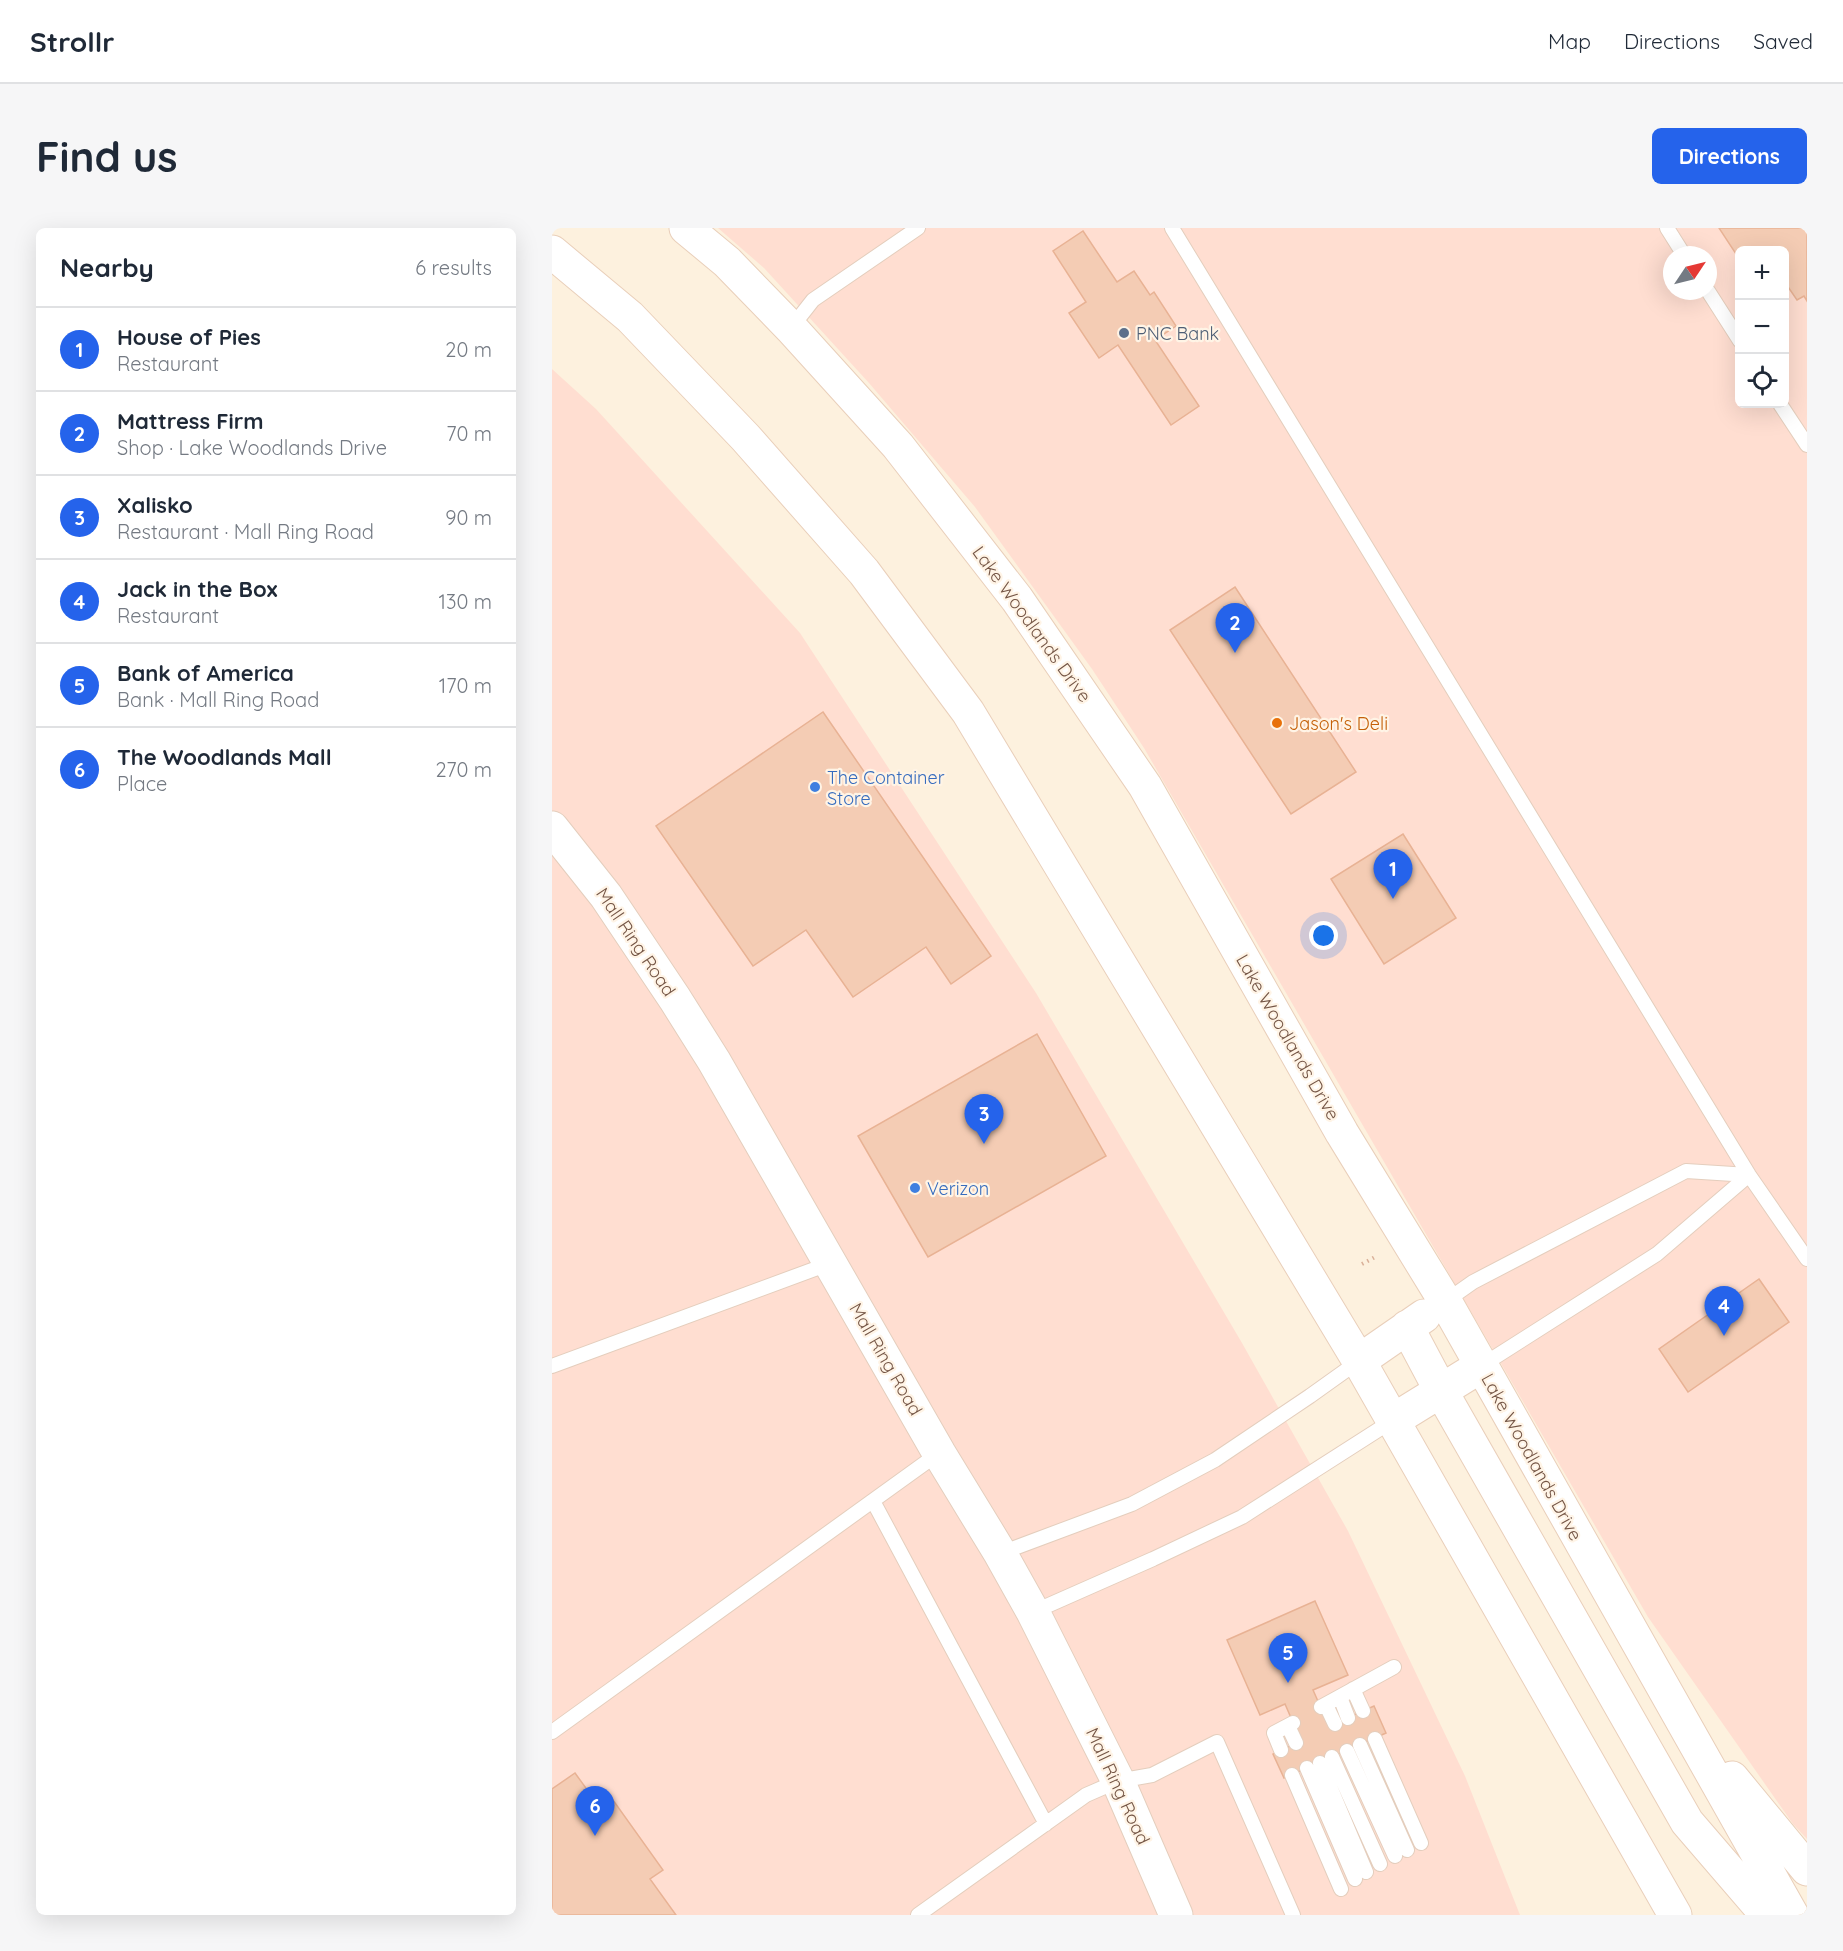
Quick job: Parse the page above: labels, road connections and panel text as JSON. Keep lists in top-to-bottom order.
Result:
{
  "streets": {
    "main road": ["Lake Woodlands Drive", "Mall Ring Road"]
  },
  "places": [
    "PNC Bank",
    "Jason's Deli",
    "The Container Store",
    "Verizon"
  ],
  "north": "top right",
  "page": {
    "header": "Strollr",
    "nav": ["Map", "Directions", "Saved"],
    "buttons": "Directions",
    "title": "Find us",
    "heading": ["Nearby", "6 results"],
    "map_buttons": ["+", "−"],
    "list": [
      {
        "mark": "1",
        "name": "House of Pies",
        "note": "Restaurant",
        "value": "20 m"
      },
      {
        "mark": "2",
        "name": "Mattress Firm",
        "note": "Shop · Lake Woodlands Drive",
        "value": "70 m"
      },
      {
        "mark": "3",
        "name": "Xalisko",
        "note": "Restaurant · Mall Ring Road",
        "value": "90 m"
      },
      {
        "mark": "4",
        "name": "Jack in the Box",
        "note": "Restaurant",
        "value": "130 m"
      },
      {
        "mark": "5",
        "name": "Bank of America",
        "note": "Bank · Mall Ring Road",
        "value": "170 m"
      },
      {
        "mark": "6",
        "name": "The Woodlands Mall",
        "note": "Place",
        "value": "270 m"
      }
    ],
    "pins": [
      "2",
      "1",
      "3",
      "4",
      "5",
      "6"
    ]
  }
}
